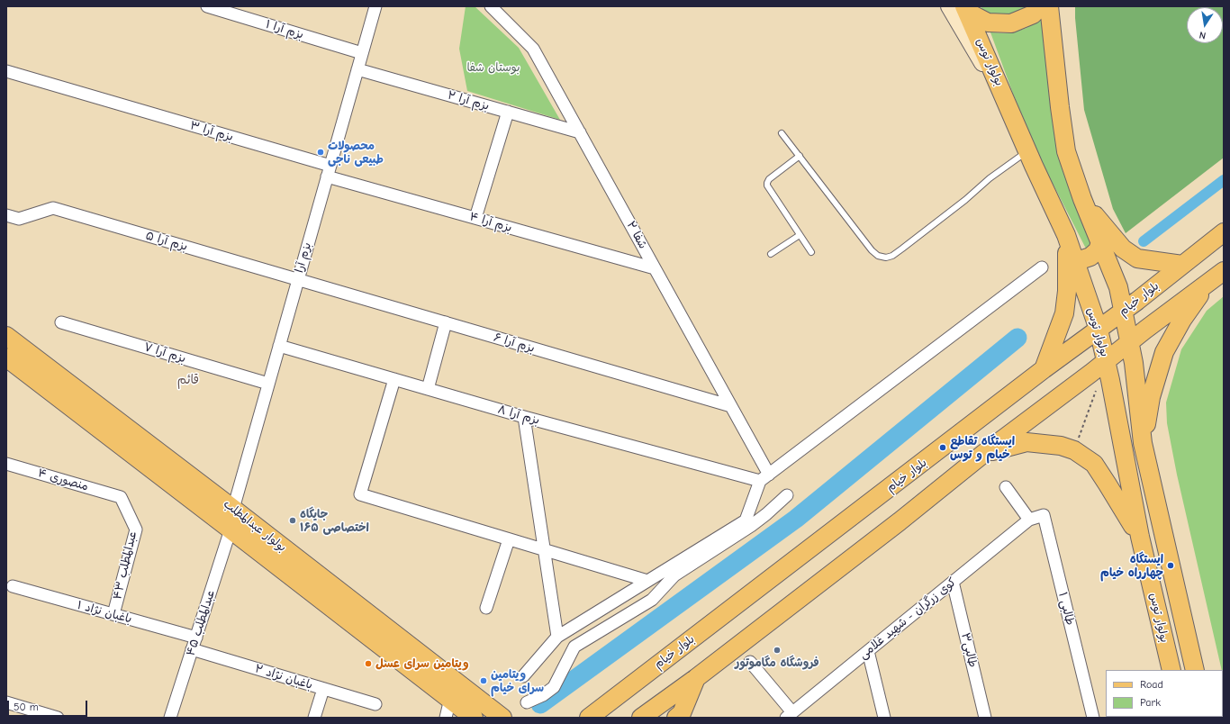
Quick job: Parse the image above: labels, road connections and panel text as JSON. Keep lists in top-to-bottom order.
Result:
{
  "streets": {
    "main road": ["بولوار توس", "بلوار خیام", "بولوار عبدالمطلب"],
    "street": [
      "بزم آرا ۱",
      "بزم آرا ۲",
      "بزم آرا ۳",
      "بزم آرا ۴",
      "شفا ۲",
      "بزم آرا ۵",
      "بزم آرا",
      "بزم آرا ۶",
      "بزم آرا ۷",
      "بزم آرا ۸",
      "منصوری ۴",
      "عبدالمطلب ۴۳",
      "طالبی ۱",
      "باغبان نژاد ۱",
      "کوی زرگران - شهید غلامی",
      "عبدالمطلب ۴۵",
      "طالبی۳",
      "باغبان نژاد ۲"
    ]
  },
  "crossings": [
    ["بزم آرا ۱", "بزم آرا"],
    ["بولوار توس", "بلوار خیام"],
    ["بزم آرا ۲", "شفا ۲"],
    ["بزم آرا ۲", "بزم آرا"],
    ["بزم آرا ۳", "بزم آرا ۴"],
    ["بزم آرا ۳", "بزم آرا"],
    ["بزم آرا ۴", "شفا ۲"],
    ["بزم آرا ۴", "بزم آرا"],
    ["شفا ۲", "بزم آرا ۶"],
    ["شفا ۲", "بزم آرا ۸"],
    ["بزم آرا ۵", "بزم آرا"],
    ["بزم آرا ۵", "بزم آرا ۶"],
    ["بزم آرا", "بزم آرا ۶"],
    ["بزم آرا", "بزم آرا ۷"],
    ["بزم آرا", "بزم آرا ۸"],
    ["بزم آرا", "بولوار عبدالمطلب"],
    ["بزم آرا", "عبدالمطلب ۴۵"],
    ["منصوری ۴", "عبدالمطلب ۴۳"],
    ["بولوار عبدالمطلب", "عبدالمطلب ۴۵"],
    ["عبدالمطلب ۴۳", "باغبان نژاد ۱"],
    ["طالبی ۱", "کوی زرگران - شهید غلامی"],
    ["باغبان نژاد ۱", "عبدالمطلب ۴۵"],
    ["کوی زرگران - شهید غلامی", "طالبی۳"],
    ["عبدالمطلب ۴۵", "باغبان نژاد ۲"]
  ],
  "districts": ["قائم"],
  "parks": ["بوستان شفا"],
  "places": [
    "محصولات طبیعی ناجی",
    "ایستگاه تقاطع خیام و توس",
    "جایگاه اختصاصی ۱۶۵",
    "ایستگاه چهارراه خیام",
    "فروشگاه مگاموتور",
    "ویتامین سرای عسل",
    "ویتامین سرای خیام"
  ],
  "legend": ["Road", "Park"],
  "scale_bar": "50 m",
  "north": "bottom"
}
